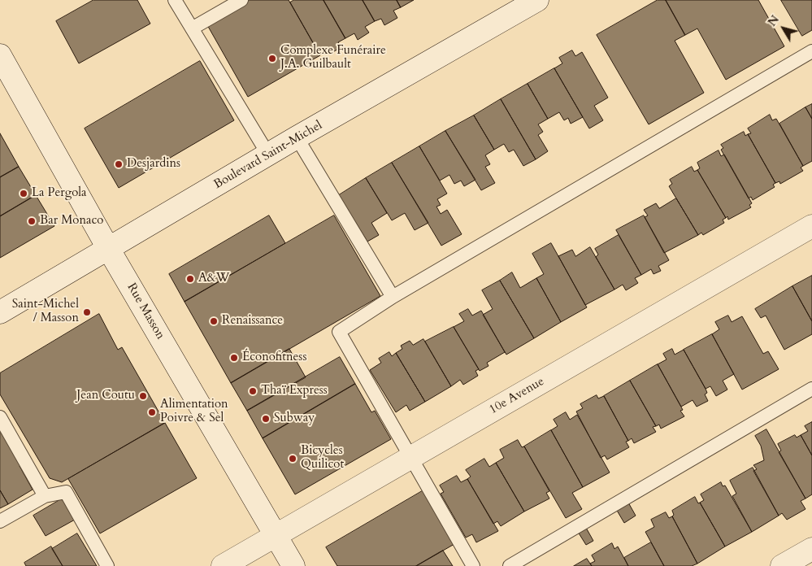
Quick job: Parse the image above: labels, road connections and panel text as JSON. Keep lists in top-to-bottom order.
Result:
{
  "streets": {
    "street": ["Boulevard Saint-Michel", "Rue Masson", "10e Avenue"]
  },
  "crossings": [
    ["Boulevard Saint-Michel", "Rue Masson"],
    ["Rue Masson", "10e Avenue"]
  ],
  "places": [
    "Complexe Funéraire J.A. Guilbault",
    "Desjardins",
    "La Pergola",
    "Bar Monaco",
    "A&W",
    "Saint-Michel / Masson",
    "Renaissance",
    "Éconofitness",
    "Thaï Express",
    "Jean Coutu",
    "Alimentation Poivre & Sel",
    "Subway",
    "Bicycles Quilicot"
  ],
  "north": "top left"
}
